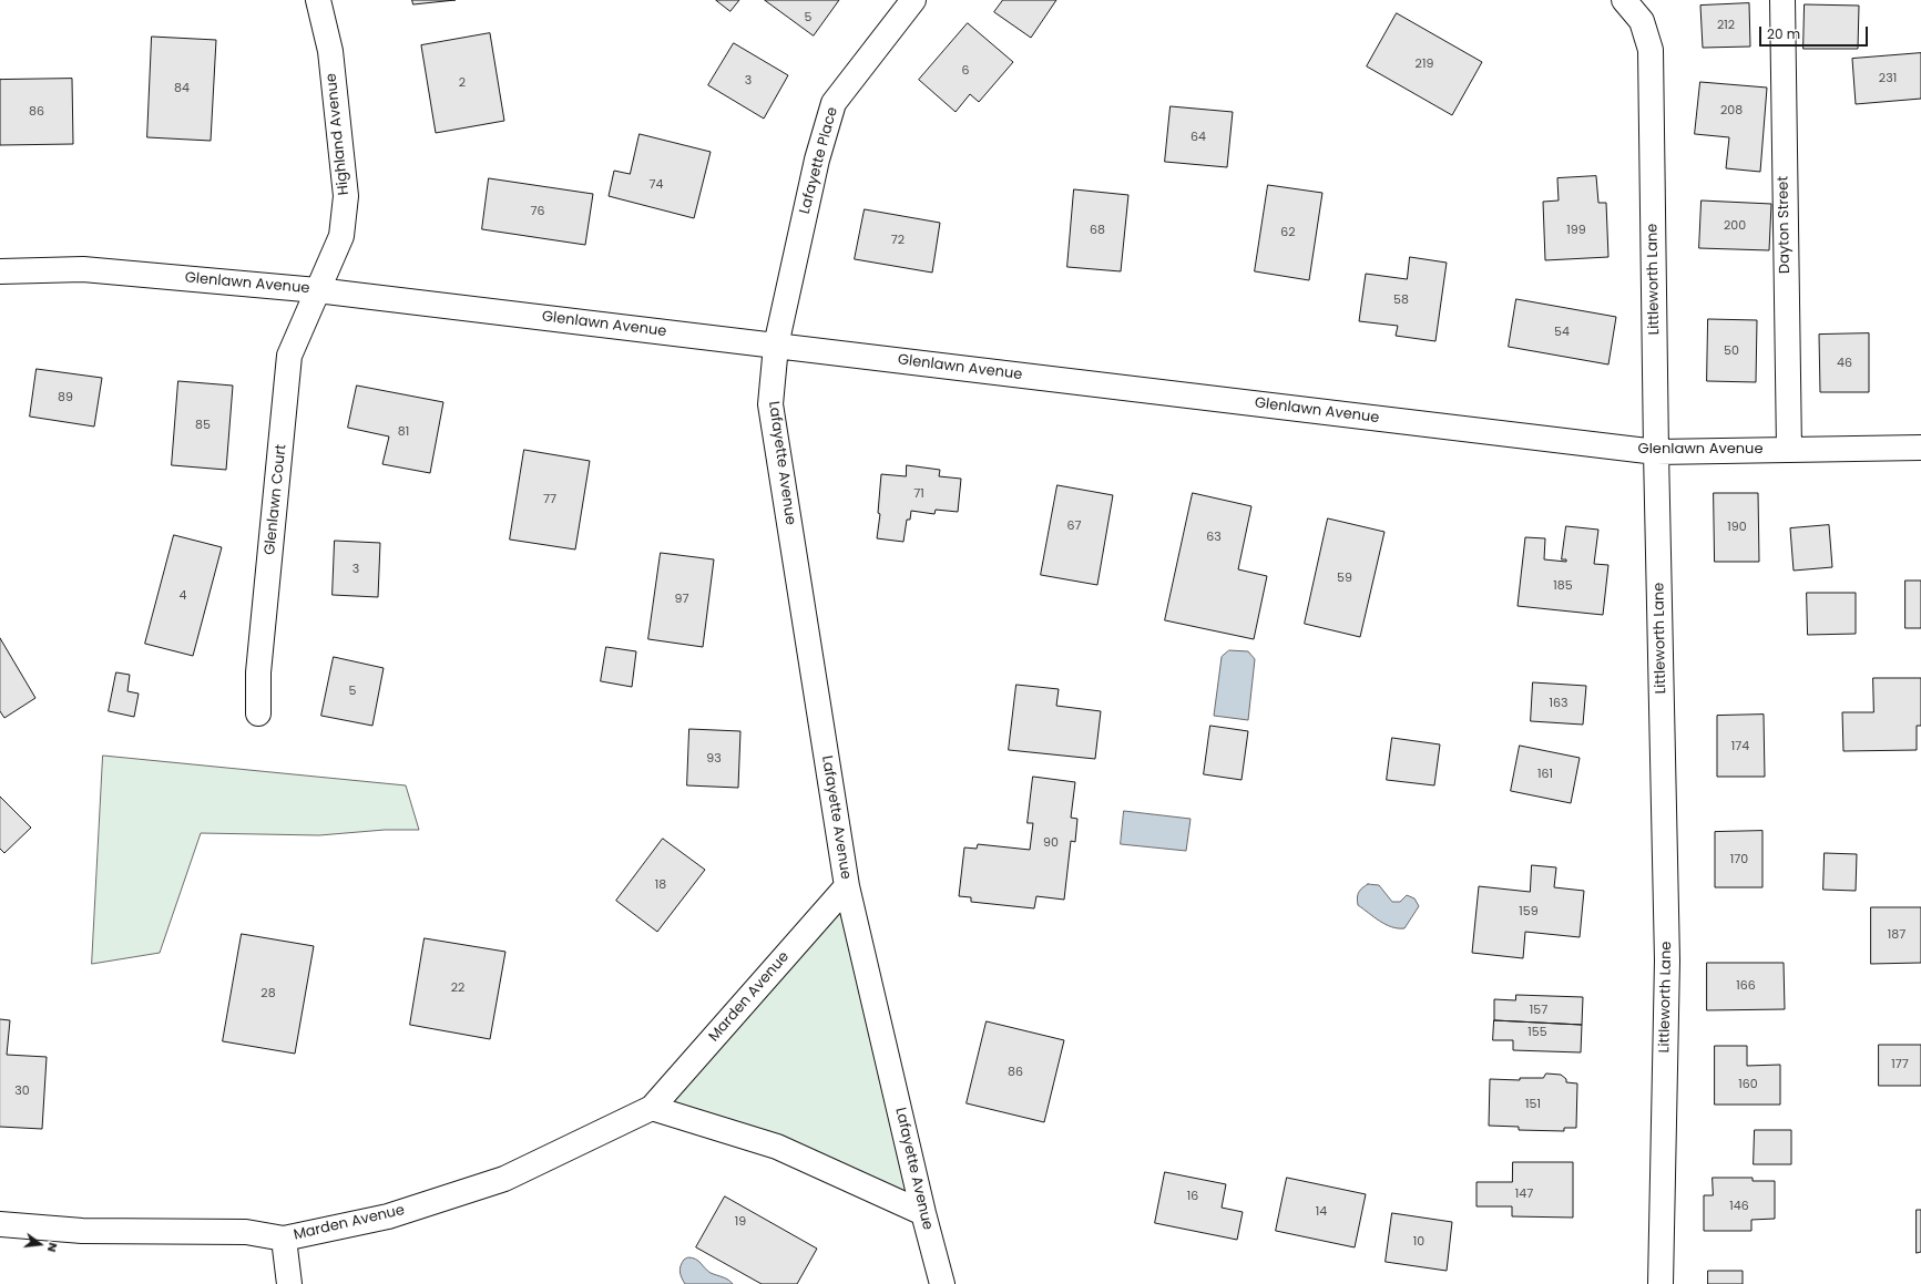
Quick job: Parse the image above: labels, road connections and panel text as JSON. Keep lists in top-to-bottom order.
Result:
{
  "streets": {
    "street": [
      "Highland Avenue",
      "Lafayette Place",
      "Dayton Street",
      "Littleworth Lane",
      "Glenlawn Avenue",
      "Lafayette Avenue",
      "Glenlawn Court",
      "Marden Avenue"
    ]
  },
  "crossings": [
    ["Highland Avenue", "Glenlawn Avenue"],
    ["Highland Avenue", "Glenlawn Court"],
    ["Lafayette Place", "Glenlawn Avenue"],
    ["Lafayette Place", "Lafayette Avenue"],
    ["Dayton Street", "Glenlawn Avenue"],
    ["Littleworth Lane", "Glenlawn Avenue"],
    ["Glenlawn Avenue", "Lafayette Avenue"],
    ["Glenlawn Avenue", "Glenlawn Court"],
    ["Lafayette Avenue", "Marden Avenue"]
  ],
  "house_numbers": [
    "5",
    "212",
    "219",
    "6",
    "231",
    "3",
    "2",
    "84",
    "208",
    "86",
    "64",
    "74",
    "76",
    "200",
    "68",
    "199",
    "62",
    "72",
    "58",
    "54",
    "50",
    "46",
    "89",
    "85",
    "81",
    "71",
    "77",
    "67",
    "190",
    "63",
    "3",
    "59",
    "185",
    "4",
    "97",
    "5",
    "163",
    "174",
    "93",
    "161",
    "90",
    "170",
    "18",
    "159",
    "187",
    "166",
    "22",
    "28",
    "157",
    "155",
    "177",
    "86",
    "160",
    "30",
    "151",
    "147",
    "16",
    "146",
    "14",
    "19",
    "10"
  ],
  "scale_bar": "20 m",
  "north": "right"
}
